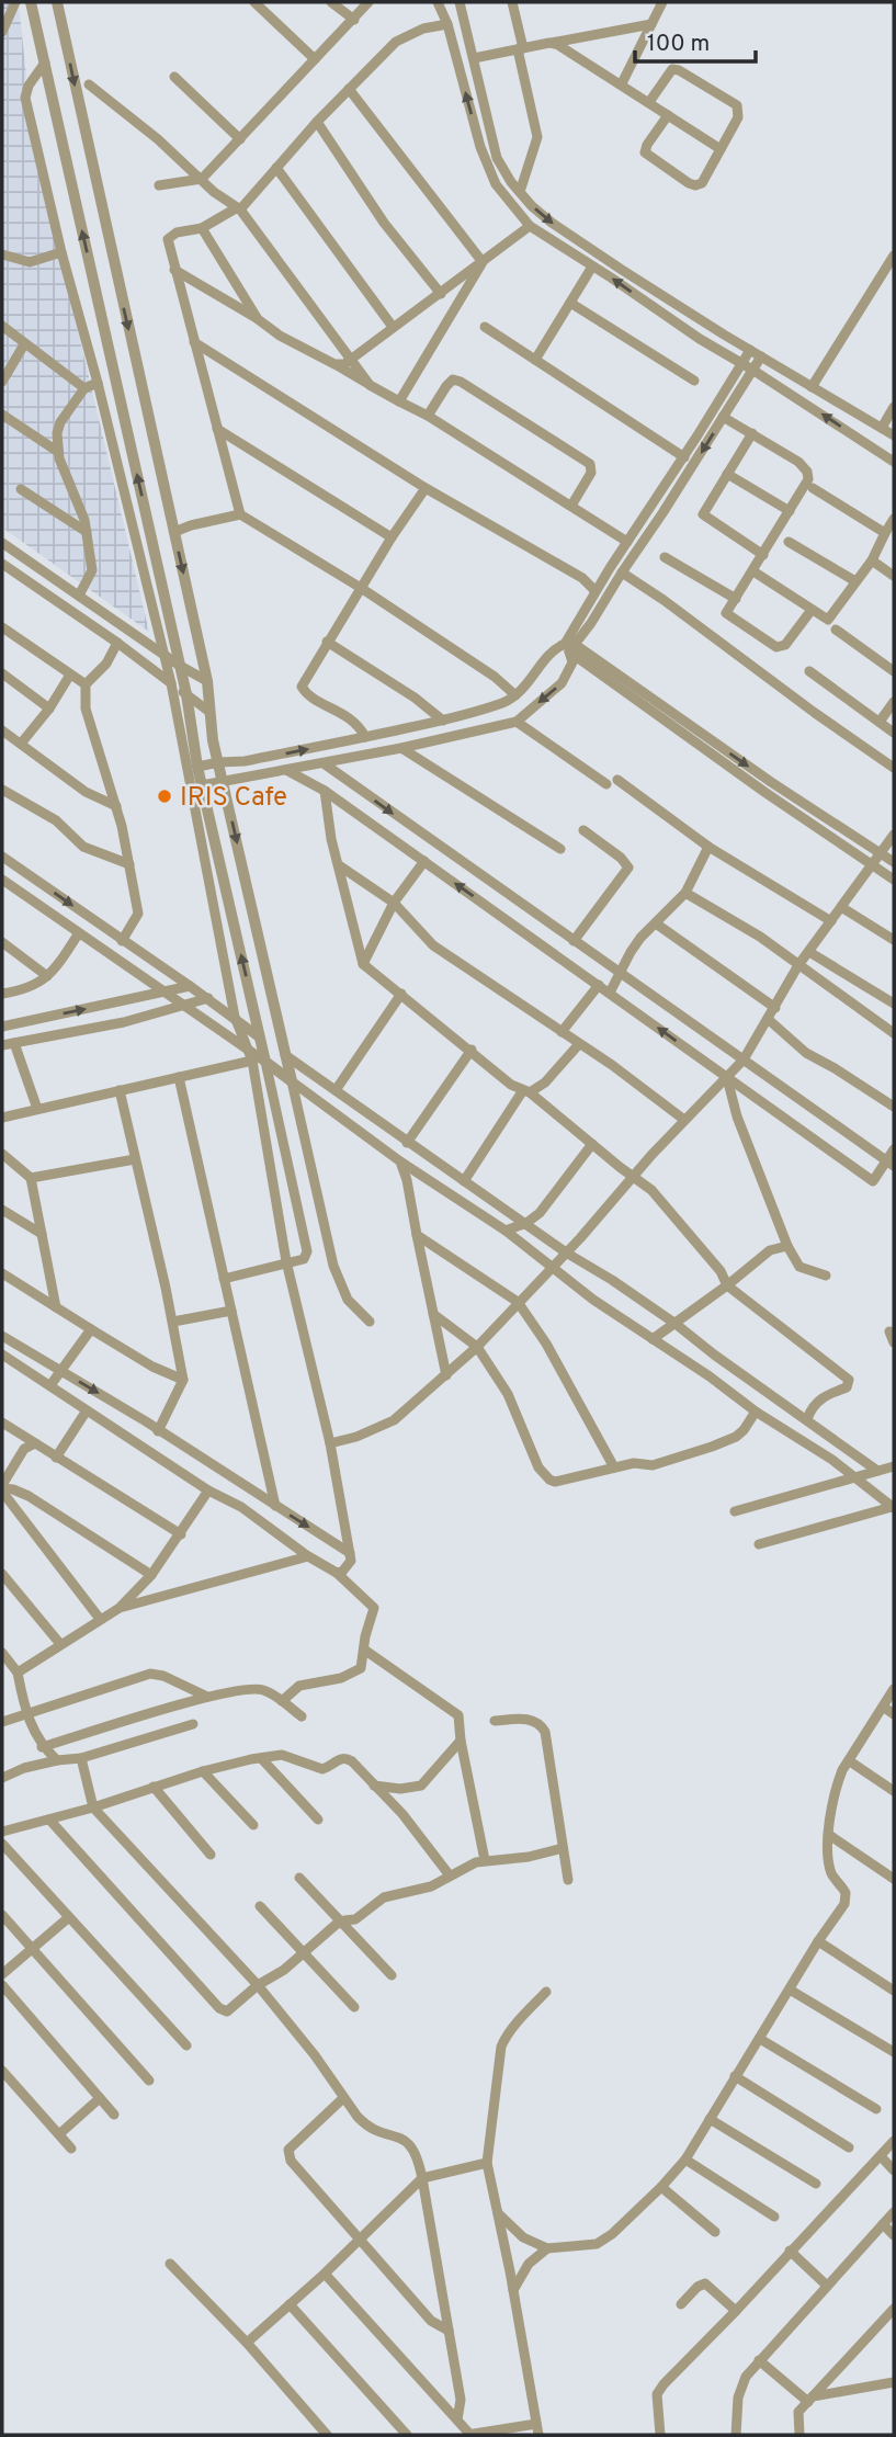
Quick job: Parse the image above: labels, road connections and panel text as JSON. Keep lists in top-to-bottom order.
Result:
{
  "places": ["IRIS Cafe"],
  "scale_bar": "100 m"
}
